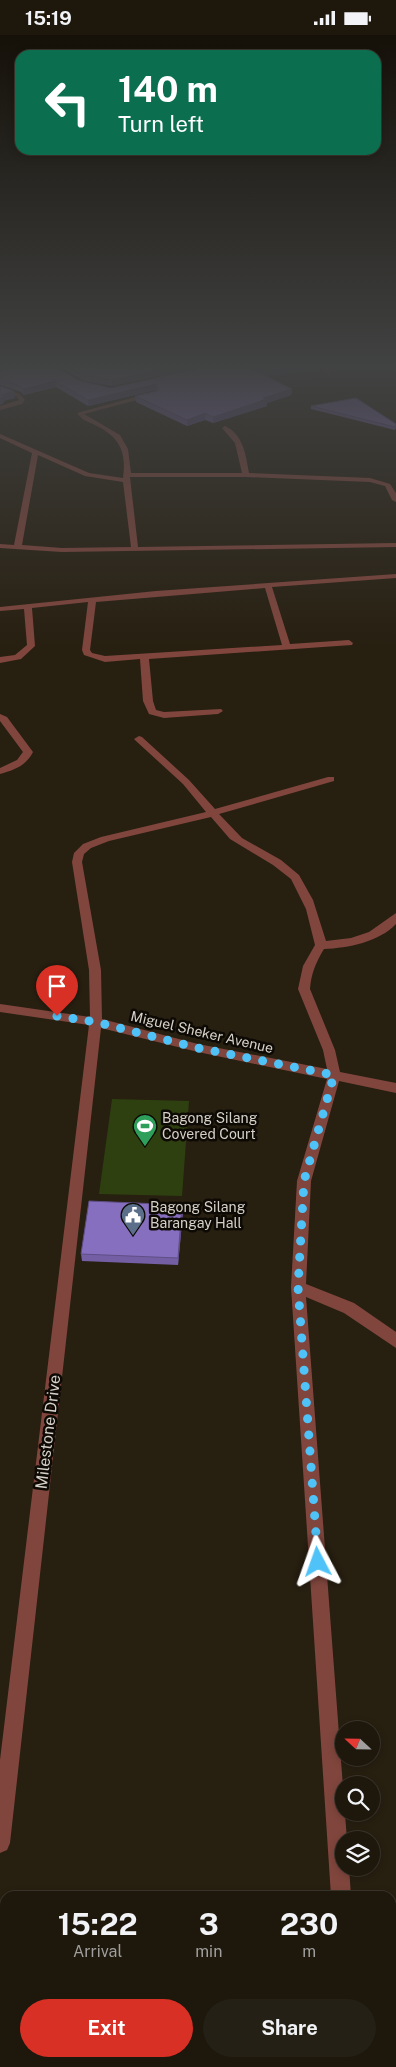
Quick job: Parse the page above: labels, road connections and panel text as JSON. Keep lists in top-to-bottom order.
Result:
{
  "streets": {
    "street": ["Miguel Sheker Avenue", "Milestone Drive"]
  },
  "crossings": [
    ["Miguel Sheker Avenue", "Milestone Drive"]
  ],
  "places": {
    "sports": ["Bagong Silang Covered Court"],
    "public building": ["Bagong Silang Barangay Hall"]
  },
  "north": "left",
  "page": {
    "status": "15:19",
    "turn": ["140 m", "Turn left"],
    "eta": [
      "15:22",
      "Arrival",
      "3",
      "min",
      "230",
      "m"
    ],
    "buttons": ["Exit", "Share"]
  }
}
